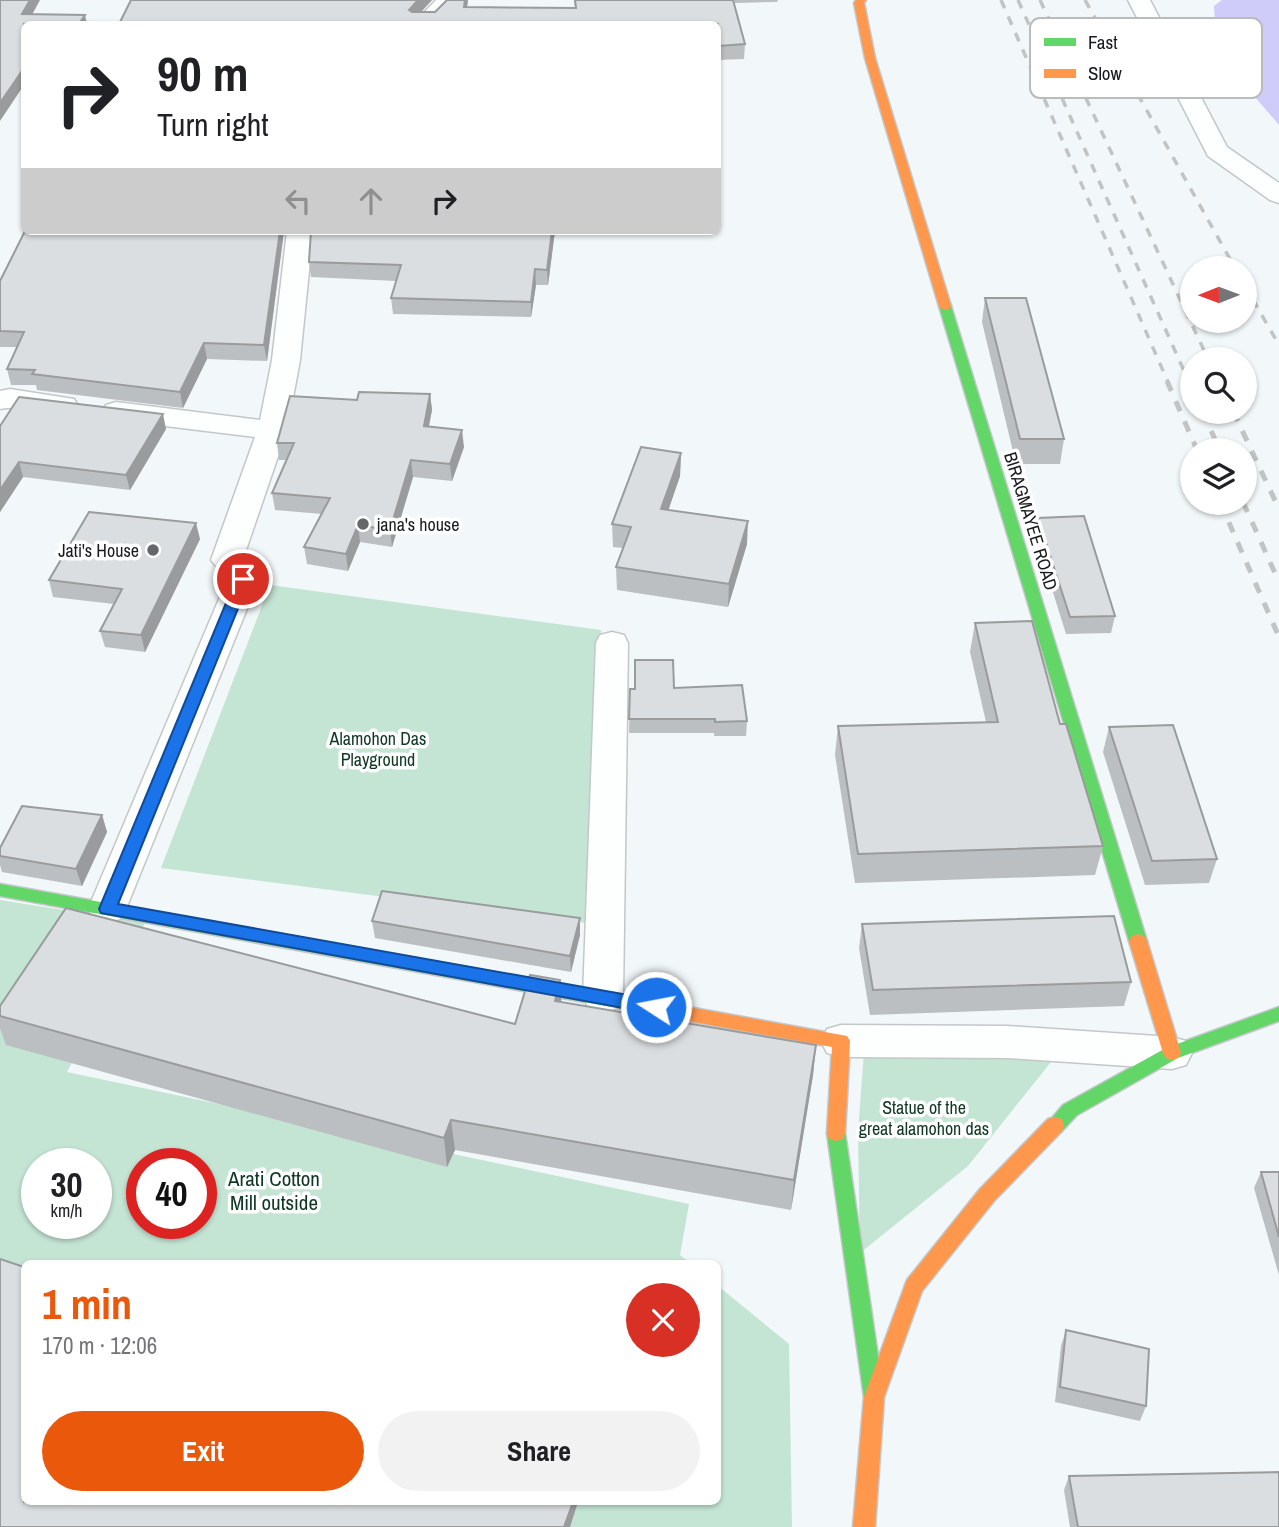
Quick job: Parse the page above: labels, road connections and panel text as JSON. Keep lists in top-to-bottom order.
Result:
{
  "streets": {
    "main road": ["BIRAGMAYEE ROAD"]
  },
  "parks": ["Alamohon Das Playground", "Statue of the great alamohon das", "Arati Cotton Mill outside"],
  "places": ["jana's house", "Jati's House"],
  "legend": ["Fast", "Slow"],
  "north": "left",
  "page": {
    "turn": ["90 m", "Turn right"],
    "speed": "30 km/h",
    "limit": "40",
    "heading": ["1 min", "170 m · 12:06"],
    "buttons": ["Exit", "Share"]
  }
}
